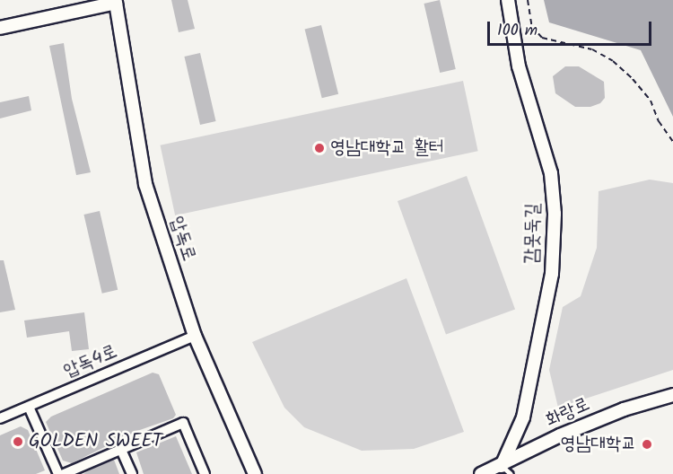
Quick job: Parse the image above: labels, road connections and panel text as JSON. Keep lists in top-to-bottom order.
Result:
{
  "streets": {
    "street": [
      "감못둑길",
      "압독로",
      "압독4로",
      "화랑로"
    ]
  },
  "crossings": [
    ["감못둑길", "화랑로"],
    ["압독로", "압독4로"]
  ],
  "places": ["영남대학교 활터", "GOLDEN SWEET", "영남대학교"],
  "scale_bar": "100 m"
}
